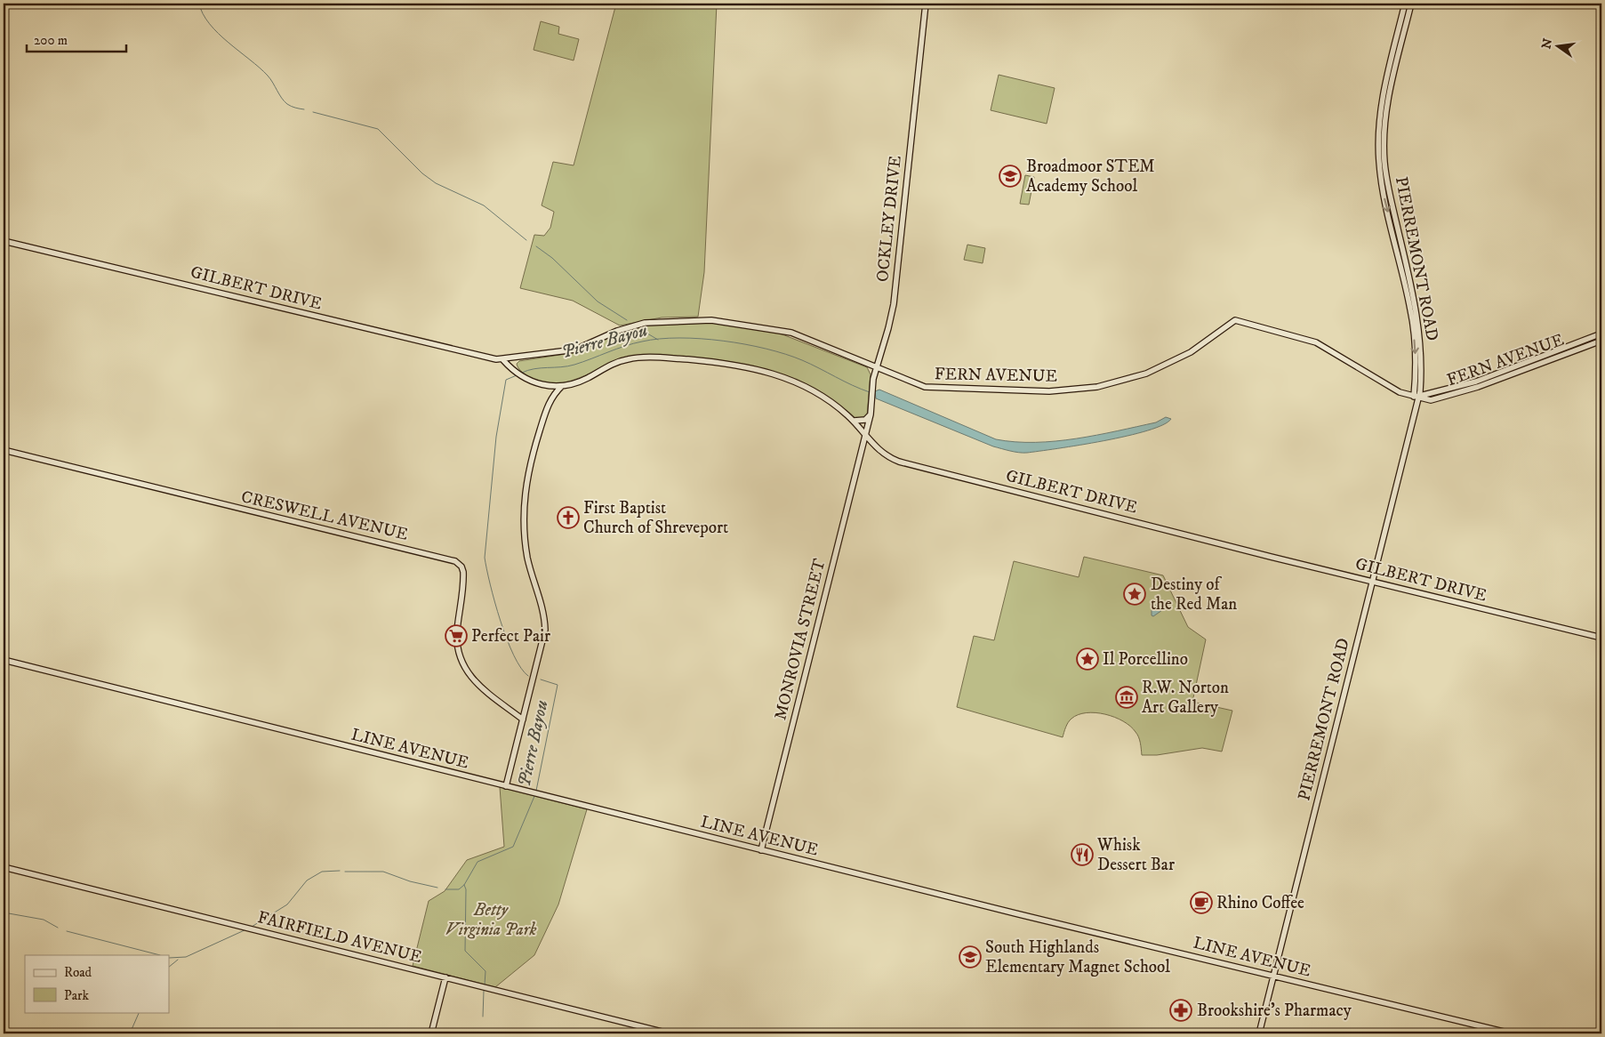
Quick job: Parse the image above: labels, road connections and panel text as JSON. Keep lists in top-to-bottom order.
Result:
{
  "streets": {
    "street": [
      "OCKLEY DRIVE",
      "PIERREMONT ROAD",
      "GILBERT DRIVE",
      "FERN AVENUE",
      "CRESWELL AVENUE",
      "MONROVIA STREET",
      "LINE AVENUE",
      "FAIRFIELD AVENUE"
    ]
  },
  "crossings": [
    ["OCKLEY DRIVE", "GILBERT DRIVE"],
    ["OCKLEY DRIVE", "FERN AVENUE"],
    ["OCKLEY DRIVE", "MONROVIA STREET"],
    ["PIERREMONT ROAD", "GILBERT DRIVE"],
    ["PIERREMONT ROAD", "FERN AVENUE"],
    ["PIERREMONT ROAD", "LINE AVENUE"],
    ["GILBERT DRIVE", "FERN AVENUE"],
    ["GILBERT DRIVE", "MONROVIA STREET"],
    ["MONROVIA STREET", "LINE AVENUE"]
  ],
  "water": ["Pierre Bayou"],
  "parks": ["Betty Virginia Park"],
  "places": {
    "school or university": ["Broadmoor STEM Academy School", "South Highlands Elementary Magnet School"],
    "church": ["First Baptist Church of Shreveport"],
    "place": ["Destiny of the Red Man", "Il Porcellino"],
    "supermarket": ["Perfect Pair"],
    "museum": ["R.W. Norton Art Gallery"],
    "restaurant": ["Whisk Dessert Bar"],
    "cafe": ["Rhino Coffee"],
    "pharmacy": ["Brookshire's Pharmacy"]
  },
  "legend": ["Road", "Park"],
  "scale_bar": "200 m",
  "north": "left"
}
